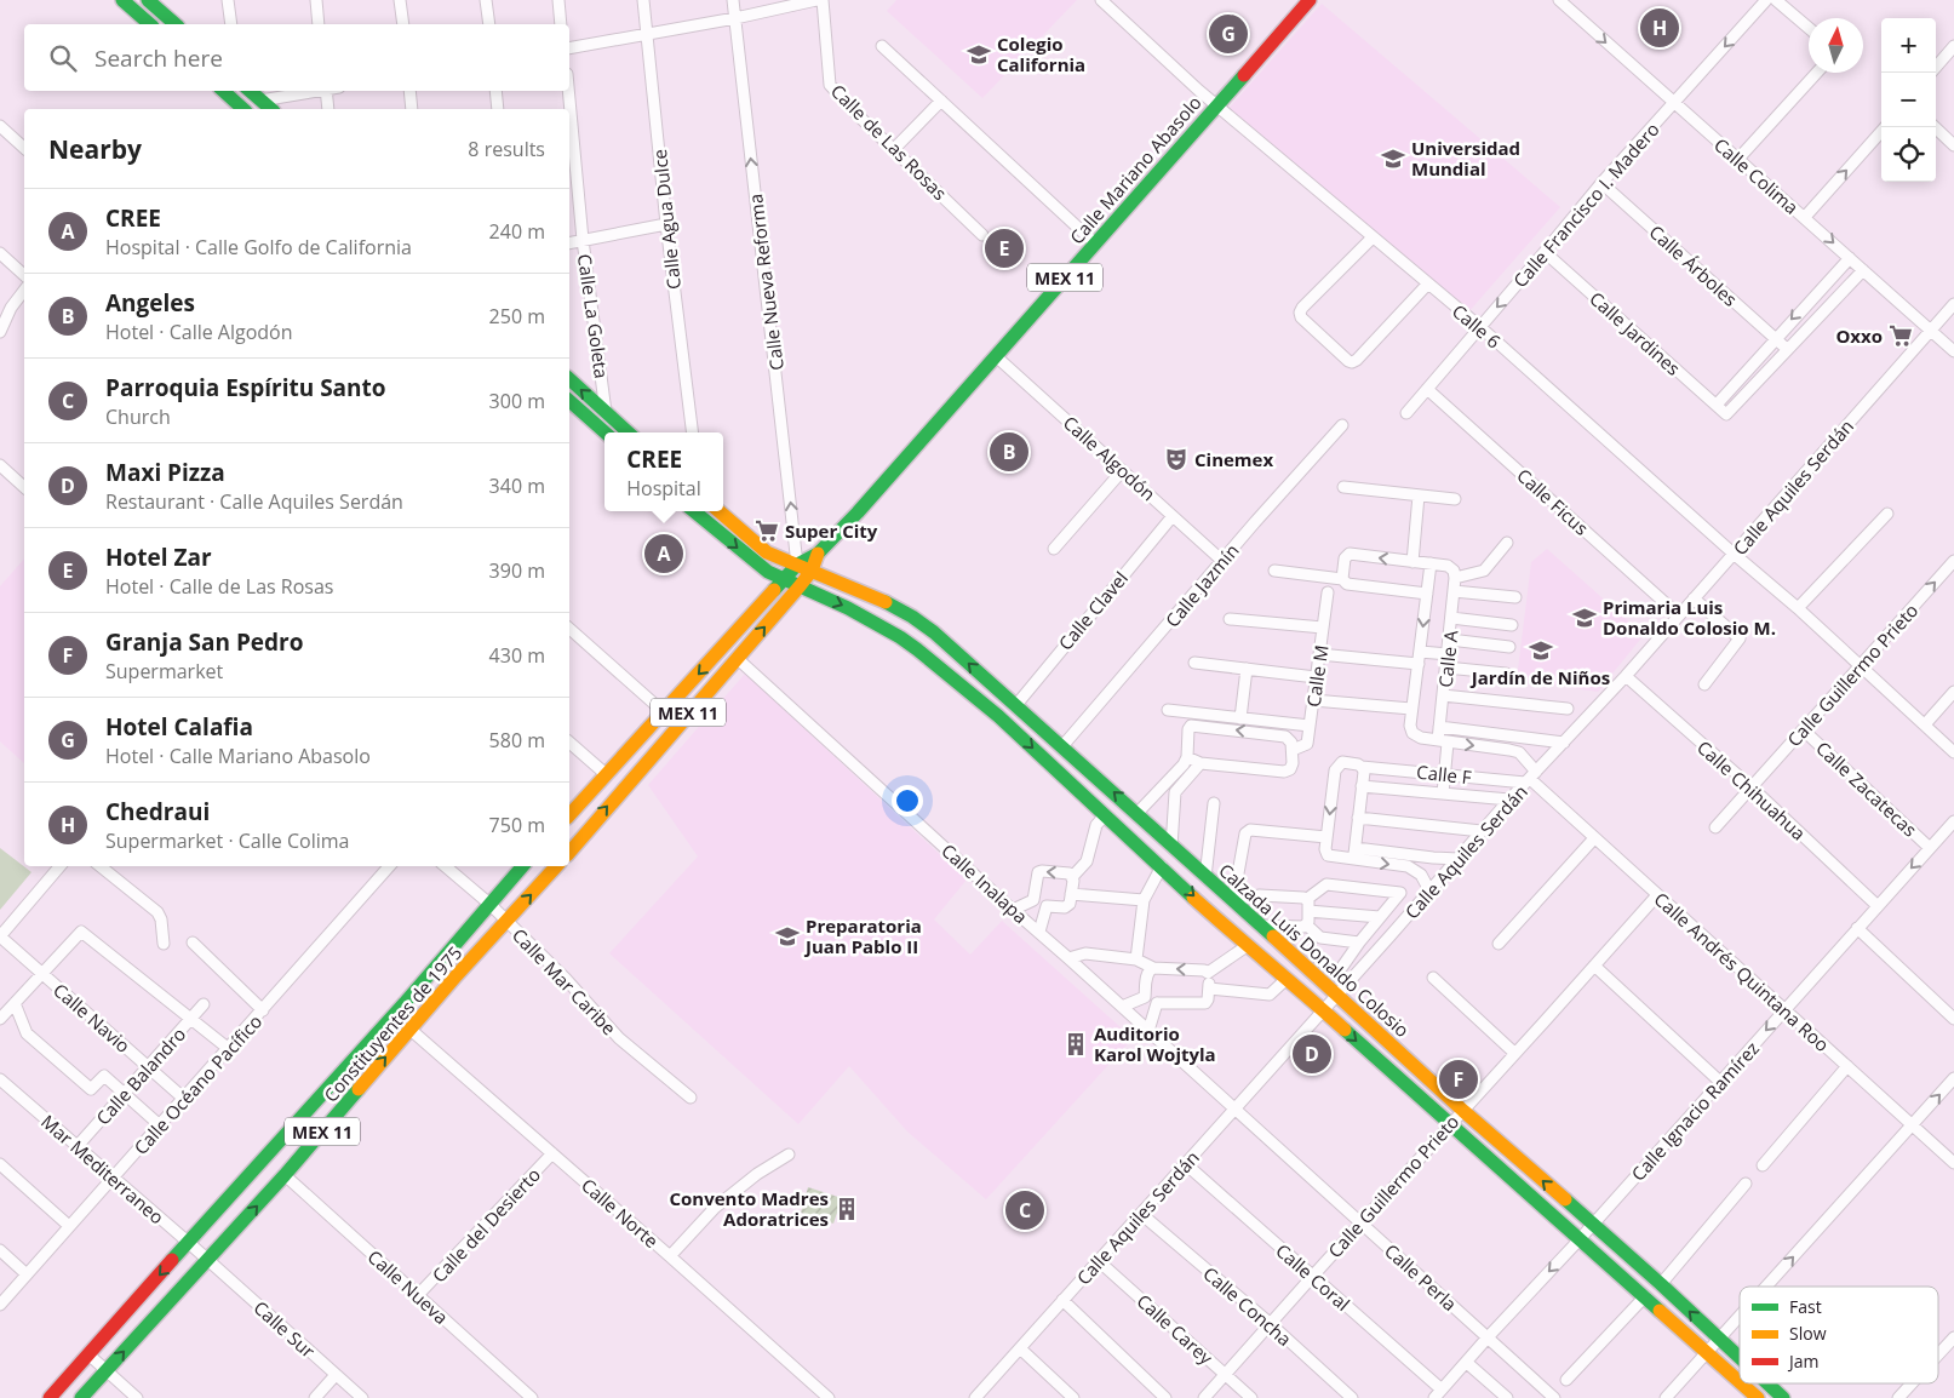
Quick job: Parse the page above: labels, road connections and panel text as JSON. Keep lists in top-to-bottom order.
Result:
{
  "streets": {
    "main road": [
      "Calle Mariano Abasolo",
      "MEX 11",
      "Calzada Luis Donaldo Colosio",
      "Constituyentes de 1975"
    ],
    "street": [
      "Calle de Las Rosas",
      "Calle Colima",
      "Calle Francisco I. Madero",
      "Calle Agua Dulce",
      "Calle Árboles",
      "Calle Nueva Reforma",
      "Calle La Goleta",
      "Calle 6",
      "Calle Jardines",
      "Calle Algodón",
      "Calle Aquiles Serdán",
      "Calle Ficus",
      "Calle Jazmín",
      "Calle Clavel",
      "Calle A",
      "Calle Guillermo Prieto",
      "Calle M",
      "Calle F",
      "Calle Zacatecas",
      "Calle Chihuahua",
      "Calle Inalapa",
      "Calle Andrés Quintana Roo",
      "Calle Mar Caribe",
      "Calle Navio",
      "Calle Balandro",
      "Calle Océano Pacífico",
      "Calle Ignacio Ramírez",
      "Mar Mediterraneo",
      "Calle Norte",
      "Calle del Desierto",
      "Calle Coral",
      "Calle Perla",
      "Calle Nueva",
      "Calle Concha",
      "Calle Sur",
      "Calle Carey"
    ]
  },
  "crossings": [
    ["Calle Mariano Abasolo", "MEX 11"],
    ["Calle Mariano Abasolo", "Calle 6"],
    ["Calle Mariano Abasolo", "Calle Algodón"],
    ["Calle Colima", "Calle Francisco I. Madero"],
    ["Calle Colima", "Calle Aquiles Serdán"],
    ["Calle Francisco I. Madero", "Calle Árboles"],
    ["Calle Francisco I. Madero", "Calle 6"],
    ["Calle Francisco I. Madero", "Calle Jardines"],
    ["Calle Francisco I. Madero", "Calle Ficus"],
    ["Calle Árboles", "Calle Jardines"],
    ["MEX 11", "Calle Nueva Reforma"],
    ["MEX 11", "Calle Inalapa"],
    ["MEX 11", "Calzada Luis Donaldo Colosio"],
    ["Calle Nueva Reforma", "Calzada Luis Donaldo Colosio"],
    ["Calle 6", "Calle Aquiles Serdán"],
    ["Calle 6", "Calle Guillermo Prieto"],
    ["Calle Algodón", "Calle Jazmín"],
    ["Calle Algodón", "Calle Clavel"],
    ["Calle Aquiles Serdán", "Calle Ficus"],
    ["Calle Aquiles Serdán", "Calle F"],
    ["Calle Aquiles Serdán", "Calle Chihuahua"],
    ["Calle Aquiles Serdán", "Calle Inalapa"],
    ["Calle Aquiles Serdán", "Calzada Luis Donaldo Colosio"],
    ["Calle Aquiles Serdán", "Calle Andrés Quintana Roo"],
    ["Calle Aquiles Serdán", "Calle Coral"],
    ["Calle Aquiles Serdán", "Calle Perla"],
    ["Calle Aquiles Serdán", "Calle Concha"],
    ["Calle Aquiles Serdán", "Calle Carey"],
    ["Calle Jazmín", "Calzada Luis Donaldo Colosio"],
    ["Calle Clavel", "Calzada Luis Donaldo Colosio"],
    ["Calle A", "Calle F"],
    ["Calle A", "Calle Andrés Quintana Roo"],
    ["Calle Guillermo Prieto", "Calle Zacatecas"],
    ["Calle Guillermo Prieto", "Calle Chihuahua"],
    ["Calle Guillermo Prieto", "Calzada Luis Donaldo Colosio"],
    ["Calle Guillermo Prieto", "Calle Andrés Quintana Roo"],
    ["Calle Guillermo Prieto", "Calle Coral"],
    ["Calle Guillermo Prieto", "Calle Perla"],
    ["Calle Guillermo Prieto", "Calle Concha"],
    ["Calle Guillermo Prieto", "Calle Carey"],
    ["Calle F", "Calle Andrés Quintana Roo"],
    ["Calle Zacatecas", "Calle Ignacio Ramírez"],
    ["Calle Chihuahua", "Calle Ignacio Ramírez"],
    ["Calle Inalapa", "Calle Perla"],
    ["Calzada Luis Donaldo Colosio", "Calle Ignacio Ramírez"],
    ["Calle Andrés Quintana Roo", "Calle Ignacio Ramírez"],
    ["Calle Mar Caribe", "Constituyentes de 1975"],
    ["Calle Navio", "Calle Balandro"],
    ["Calle Navio", "Calle Océano Pacífico"],
    ["Constituyentes de 1975", "Mar Mediterraneo"],
    ["Constituyentes de 1975", "Calle Norte"],
    ["Constituyentes de 1975", "Calle Nueva"],
    ["Constituyentes de 1975", "Calle Sur"],
    ["Calle Balandro", "Mar Mediterraneo"],
    ["Calle Océano Pacífico", "Mar Mediterraneo"],
    ["Calle Ignacio Ramírez", "Calle Coral"],
    ["Calle Ignacio Ramírez", "Calle Perla"],
    ["Mar Mediterraneo", "Calle Sur"],
    ["Calle Norte", "Calle del Desierto"],
    ["Calle del Desierto", "Calle Nueva"]
  ],
  "one_way": ["Calle Colima", "Calle Nueva Reforma"],
  "places": {
    "school or university": [
      "Colegio California",
      "Universidad Mundial",
      "Primaria Luis Donaldo Colosio M.",
      "Jardín de Niños",
      "Preparatoria Juan Pablo II"
    ],
    "supermarket": ["Oxxo", "Super City"],
    "theatre": ["Cinemex"],
    "building": ["Auditorio Karol Wojtyla", "Convento Madres Adoratrices"]
  },
  "legend": ["Fast", "Slow", "Jam"],
  "north": "top",
  "page": {
    "pins": [
      "H",
      "G",
      "E",
      "B",
      "A",
      "D",
      "F",
      "C"
    ],
    "map_buttons": ["+", "−"],
    "search": "Search here",
    "heading": ["Nearby", "8 results"],
    "list": [
      {
        "mark": "A",
        "name": "CREE",
        "note": "Hospital · Calle Golfo de California",
        "value": "240 m"
      },
      {
        "mark": "B",
        "name": "Angeles",
        "note": "Hotel · Calle Algodón",
        "value": "250 m"
      },
      {
        "mark": "C",
        "name": "Parroquia Espíritu Santo",
        "note": "Church",
        "value": "300 m"
      },
      {
        "mark": "D",
        "name": "Maxi Pizza",
        "note": "Restaurant · Calle Aquiles Serdán",
        "value": "340 m"
      },
      {
        "mark": "E",
        "name": "Hotel Zar",
        "note": "Hotel · Calle de Las Rosas",
        "value": "390 m"
      },
      {
        "mark": "F",
        "name": "Granja San Pedro",
        "note": "Supermarket",
        "value": "430 m"
      },
      {
        "mark": "G",
        "name": "Hotel Calafia",
        "note": "Hotel · Calle Mariano Abasolo",
        "value": "580 m"
      },
      {
        "mark": "H",
        "name": "Chedraui",
        "note": "Supermarket · Calle Colima",
        "value": "750 m"
      }
    ],
    "popup": ["CREE", "Hospital"]
  }
}
